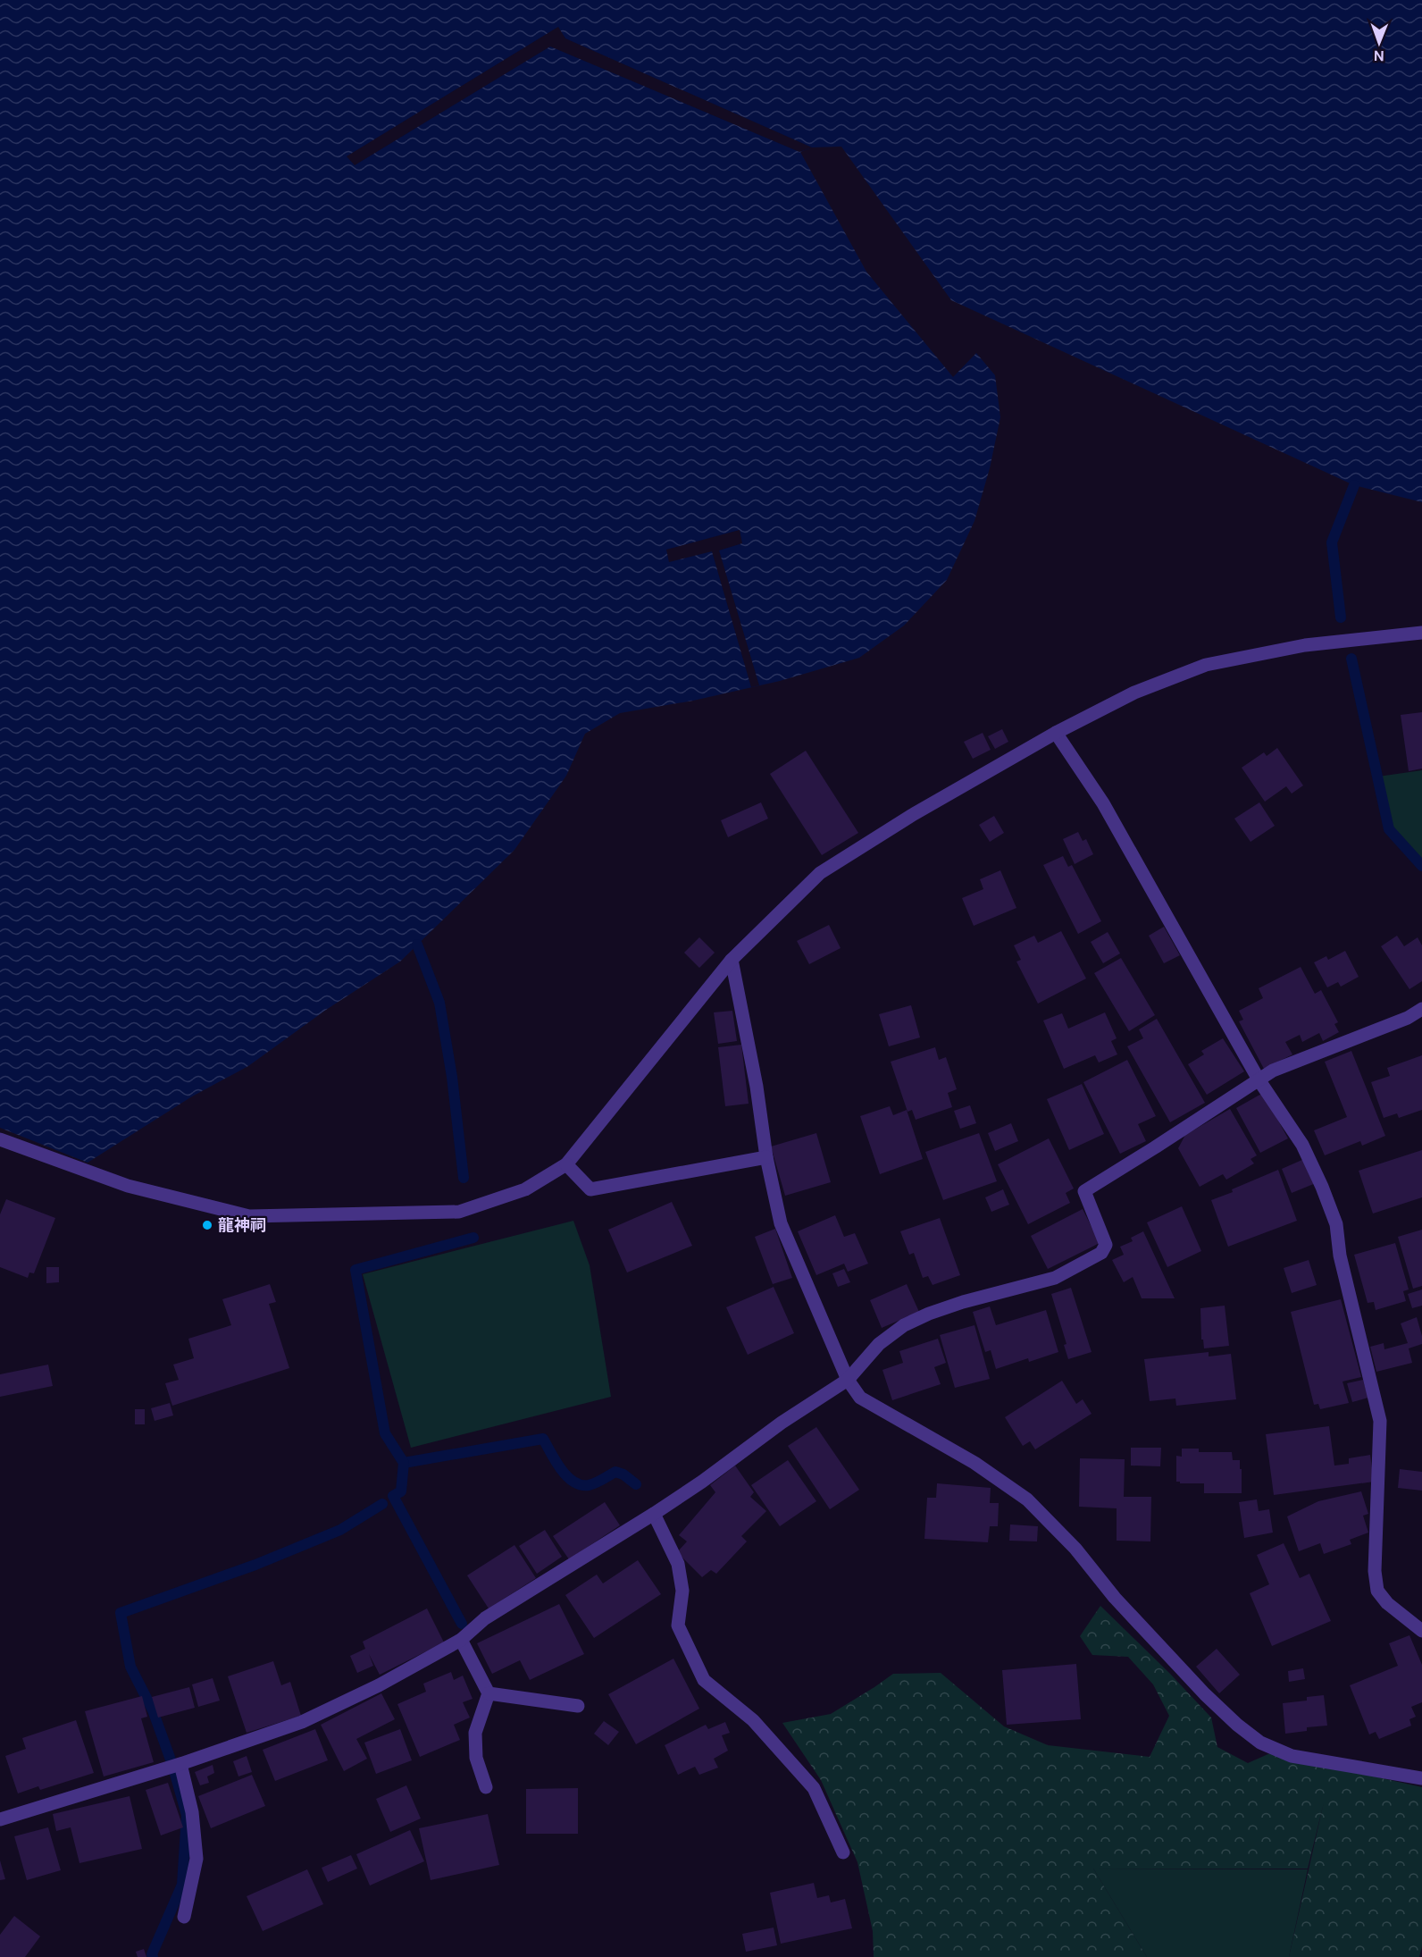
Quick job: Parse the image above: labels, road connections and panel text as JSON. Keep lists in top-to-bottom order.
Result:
{
  "places": ["龍神祠"],
  "north": "bottom"
}
